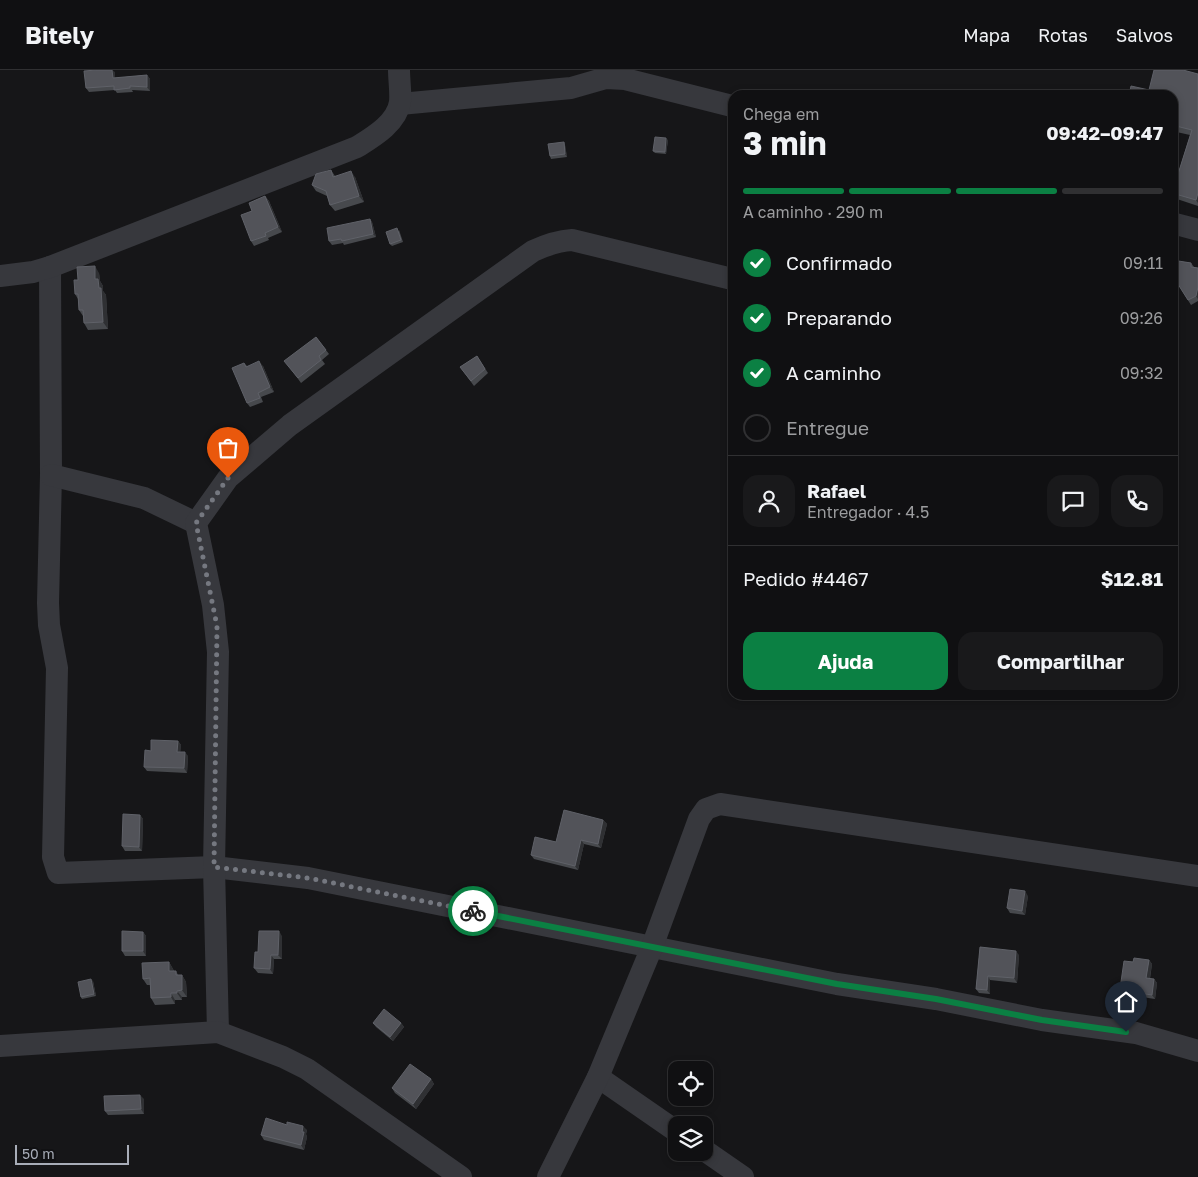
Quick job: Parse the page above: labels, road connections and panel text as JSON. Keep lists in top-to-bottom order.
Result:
{
  "scale_bar": "50 m",
  "page": {
    "header": "Bitely",
    "nav": ["Mapa", "Rotas", "Salvos"],
    "heading": ["3 min", "Chega em", "09:42–09:47"],
    "panel": [
      "Rafael",
      "Entregador · 4.5",
      "Pedido #4467",
      "$12.81"
    ],
    "bar": "A caminho · 290 m",
    "list": [
      ["Confirmado", "09:11"],
      ["Preparando", "09:26"],
      ["A caminho", "09:32"],
      "Entregue"
    ],
    "buttons": ["Ajuda", "Compartilhar"],
    "scale": "50 m"
  }
}
